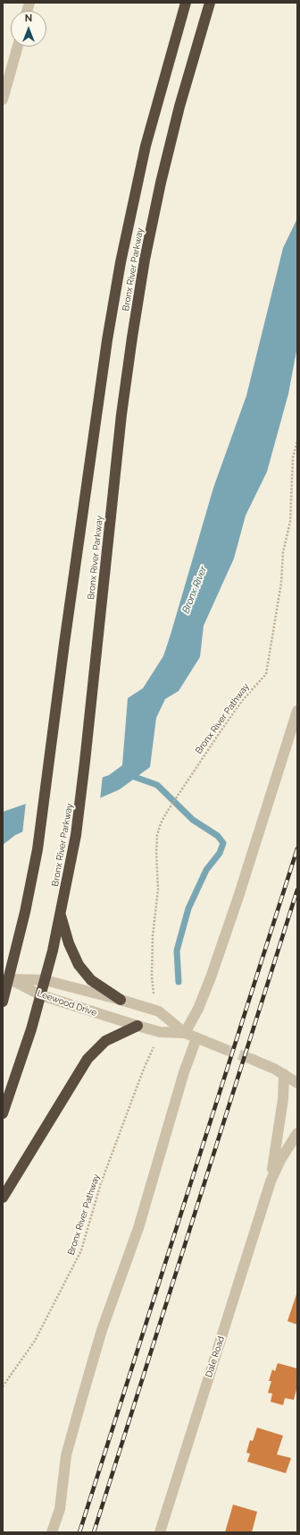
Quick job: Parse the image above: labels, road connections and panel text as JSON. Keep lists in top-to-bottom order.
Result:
{
  "streets": {
    "highway": ["Bronx River Parkway"],
    "street": ["Leewood Drive", "Dale Road"],
    "path": ["Bronx River Pathway"]
  },
  "crossings": [
    ["Bronx River Parkway", "Leewood Drive"]
  ],
  "water": ["Bronx River"],
  "north": "top"
}
